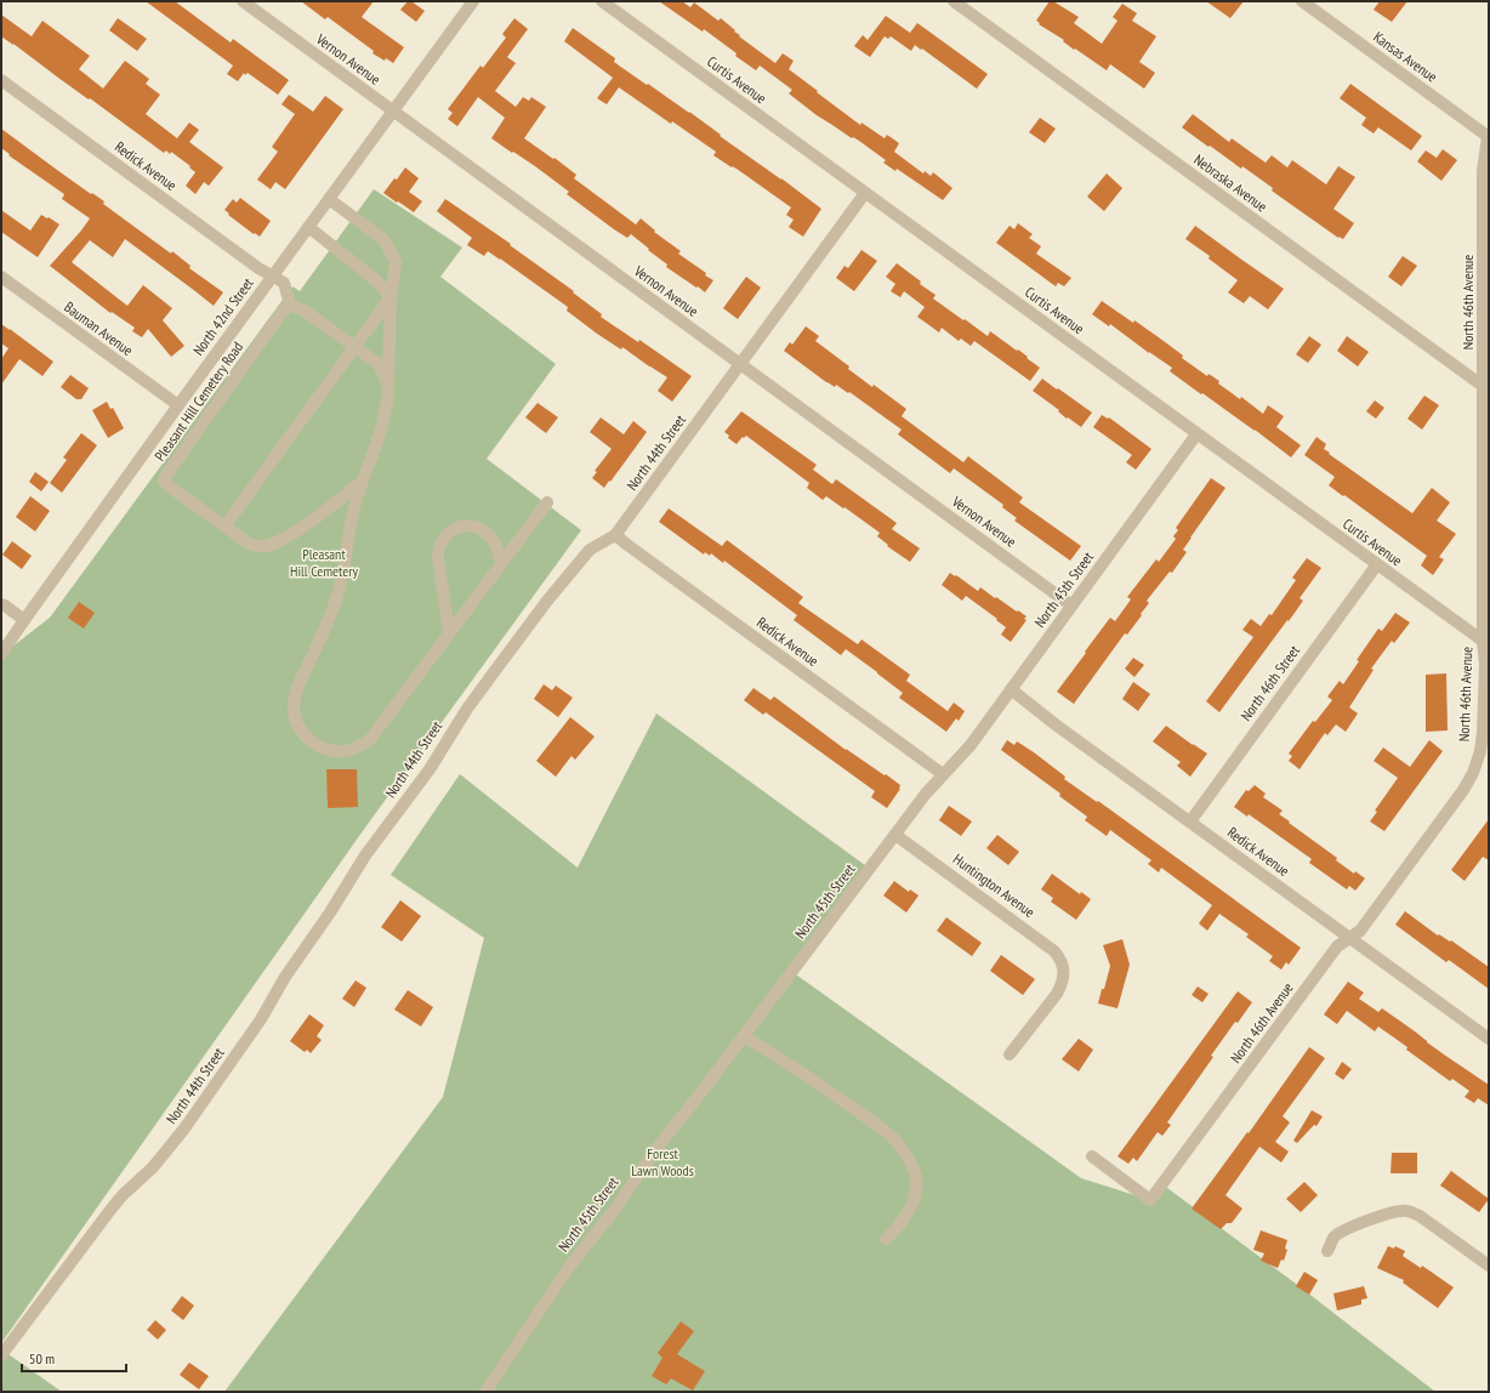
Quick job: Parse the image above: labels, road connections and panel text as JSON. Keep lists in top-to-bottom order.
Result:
{
  "streets": {
    "street": [
      "Kansas Avenue",
      "Vernon Avenue",
      "Curtis Avenue",
      "Redick Avenue",
      "Nebraska Avenue",
      "North 46th Avenue",
      "North 42nd Street",
      "Bauman Avenue",
      "Pleasant Hill Cemetery Road",
      "North 44th Street",
      "North 45th Street",
      "North 46th Street",
      "Huntington Avenue"
    ]
  },
  "crossings": [
    ["Kansas Avenue", "North 46th Avenue"],
    ["Vernon Avenue", "North 42nd Street"],
    ["Vernon Avenue", "North 44th Street"],
    ["Vernon Avenue", "North 45th Street"],
    ["Curtis Avenue", "North 46th Avenue"],
    ["Curtis Avenue", "North 44th Street"],
    ["Curtis Avenue", "North 45th Street"],
    ["Curtis Avenue", "North 46th Street"],
    ["Redick Avenue", "North 46th Avenue"],
    ["Redick Avenue", "North 42nd Street"],
    ["Redick Avenue", "North 44th Street"],
    ["Redick Avenue", "North 45th Street"],
    ["Redick Avenue", "North 46th Street"],
    ["Nebraska Avenue", "North 46th Avenue"],
    ["North 42nd Street", "Bauman Avenue"],
    ["North 45th Street", "Huntington Avenue"]
  ],
  "parks": ["Pleasant Hill Cemetery", "Forest Lawn Woods"],
  "scale_bar": "50 m"
}
